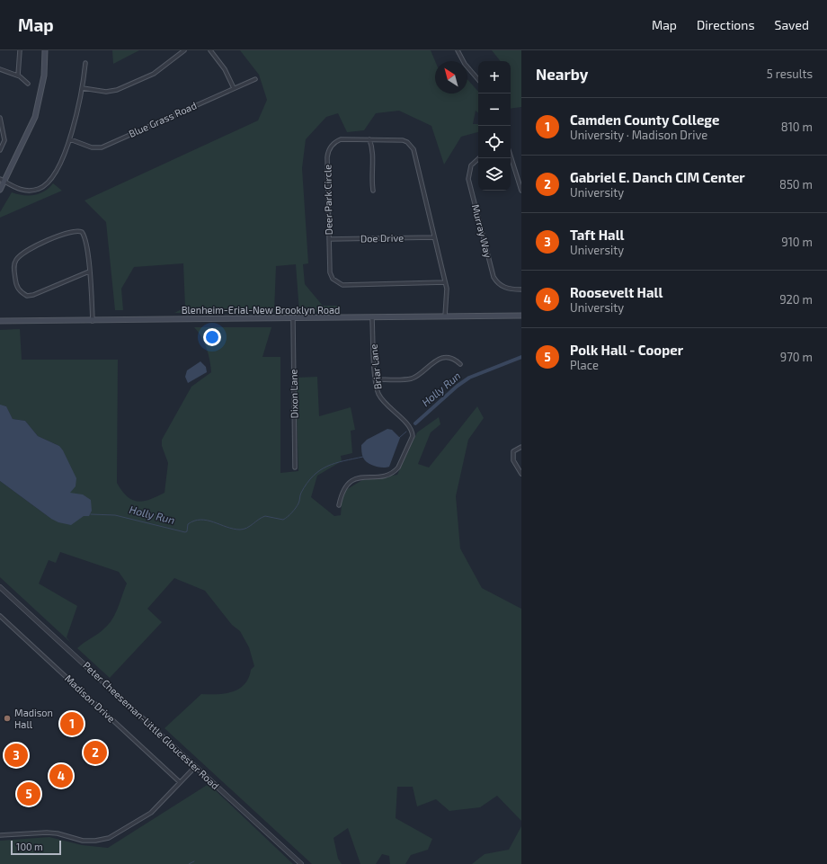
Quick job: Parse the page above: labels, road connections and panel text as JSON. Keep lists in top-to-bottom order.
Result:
{
  "streets": {
    "main road": ["Blenheim-Erial-New Brooklyn Road"],
    "street": [
      "Blue Grass Road",
      "Deer Park Circle",
      "Murray Way",
      "Doe Drive",
      "Briar Lane",
      "Dixon Lane",
      "Madison Drive",
      "Peter Cheeseman-Little Gloucester Road"
    ]
  },
  "crossings": [
    ["Deer Park Circle", "Doe Drive"],
    ["Deer Park Circle", "Blenheim-Erial-New Brooklyn Road"],
    ["Blenheim-Erial-New Brooklyn Road", "Briar Lane"],
    ["Blenheim-Erial-New Brooklyn Road", "Dixon Lane"]
  ],
  "water": ["Holly Run"],
  "places": ["Madison Hall"],
  "scale_bar": "100 m",
  "north": "top left",
  "page": {
    "header": "Map",
    "nav": ["Map", "Directions", "Saved"],
    "heading": ["Nearby", "5 results"],
    "map_buttons": ["+", "−"],
    "list": [
      {
        "mark": "1",
        "name": "Camden County College",
        "note": "University · Madison Drive",
        "value": "810 m"
      },
      {
        "mark": "2",
        "name": "Gabriel E. Danch CIM Center",
        "note": "University",
        "value": "850 m"
      },
      {
        "mark": "3",
        "name": "Taft Hall",
        "note": "University",
        "value": "910 m"
      },
      {
        "mark": "4",
        "name": "Roosevelt Hall",
        "note": "University",
        "value": "920 m"
      },
      {
        "mark": "5",
        "name": "Polk Hall - Cooper",
        "note": "Place",
        "value": "970 m"
      }
    ],
    "pins": [
      "1",
      "2",
      "3",
      "4",
      "5"
    ],
    "scale": "100 m"
  }
}
